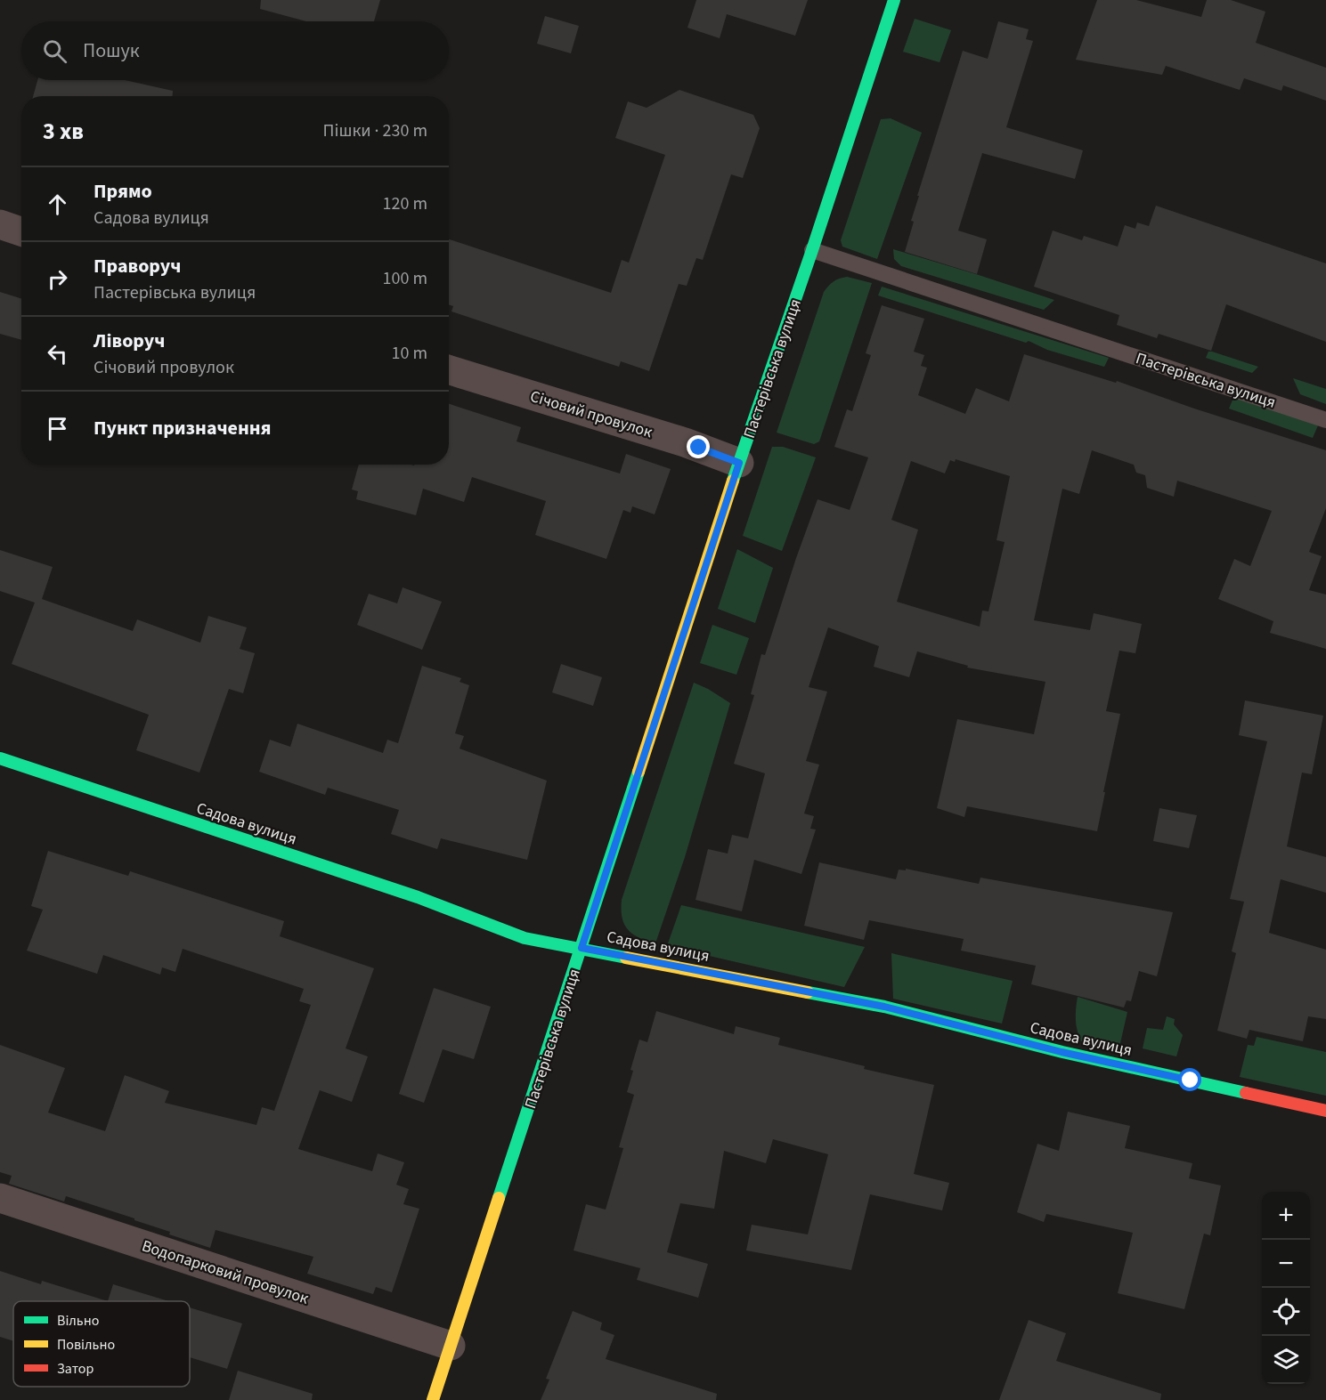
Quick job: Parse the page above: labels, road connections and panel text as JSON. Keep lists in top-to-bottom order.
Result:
{
  "streets": {
    "main road": ["Пастерівська вулиця", "Садова вулиця"],
    "street": ["Січовий провулок", "Водопарковий провулок"]
  },
  "crossings": [
    ["Пастерівська вулиця", "Січовий провулок"],
    ["Пастерівська вулиця", "Садова вулиця"],
    ["Пастерівська вулиця", "Водопарковий провулок"]
  ],
  "legend": ["Вільно", "Повільно", "Затор"],
  "page": {
    "search": "Пошук",
    "heading": ["3 хв", "Пішки · 230 m"],
    "list": [
      ["Прямо", "Садова вулиця", "120 m"],
      ["Праворуч", "Пастерівська вулиця", "100 m"],
      ["Ліворуч", "Січовий провулок", "10 m"],
      "Пункт призначення"
    ],
    "map_buttons": ["+", "−"]
  }
}
